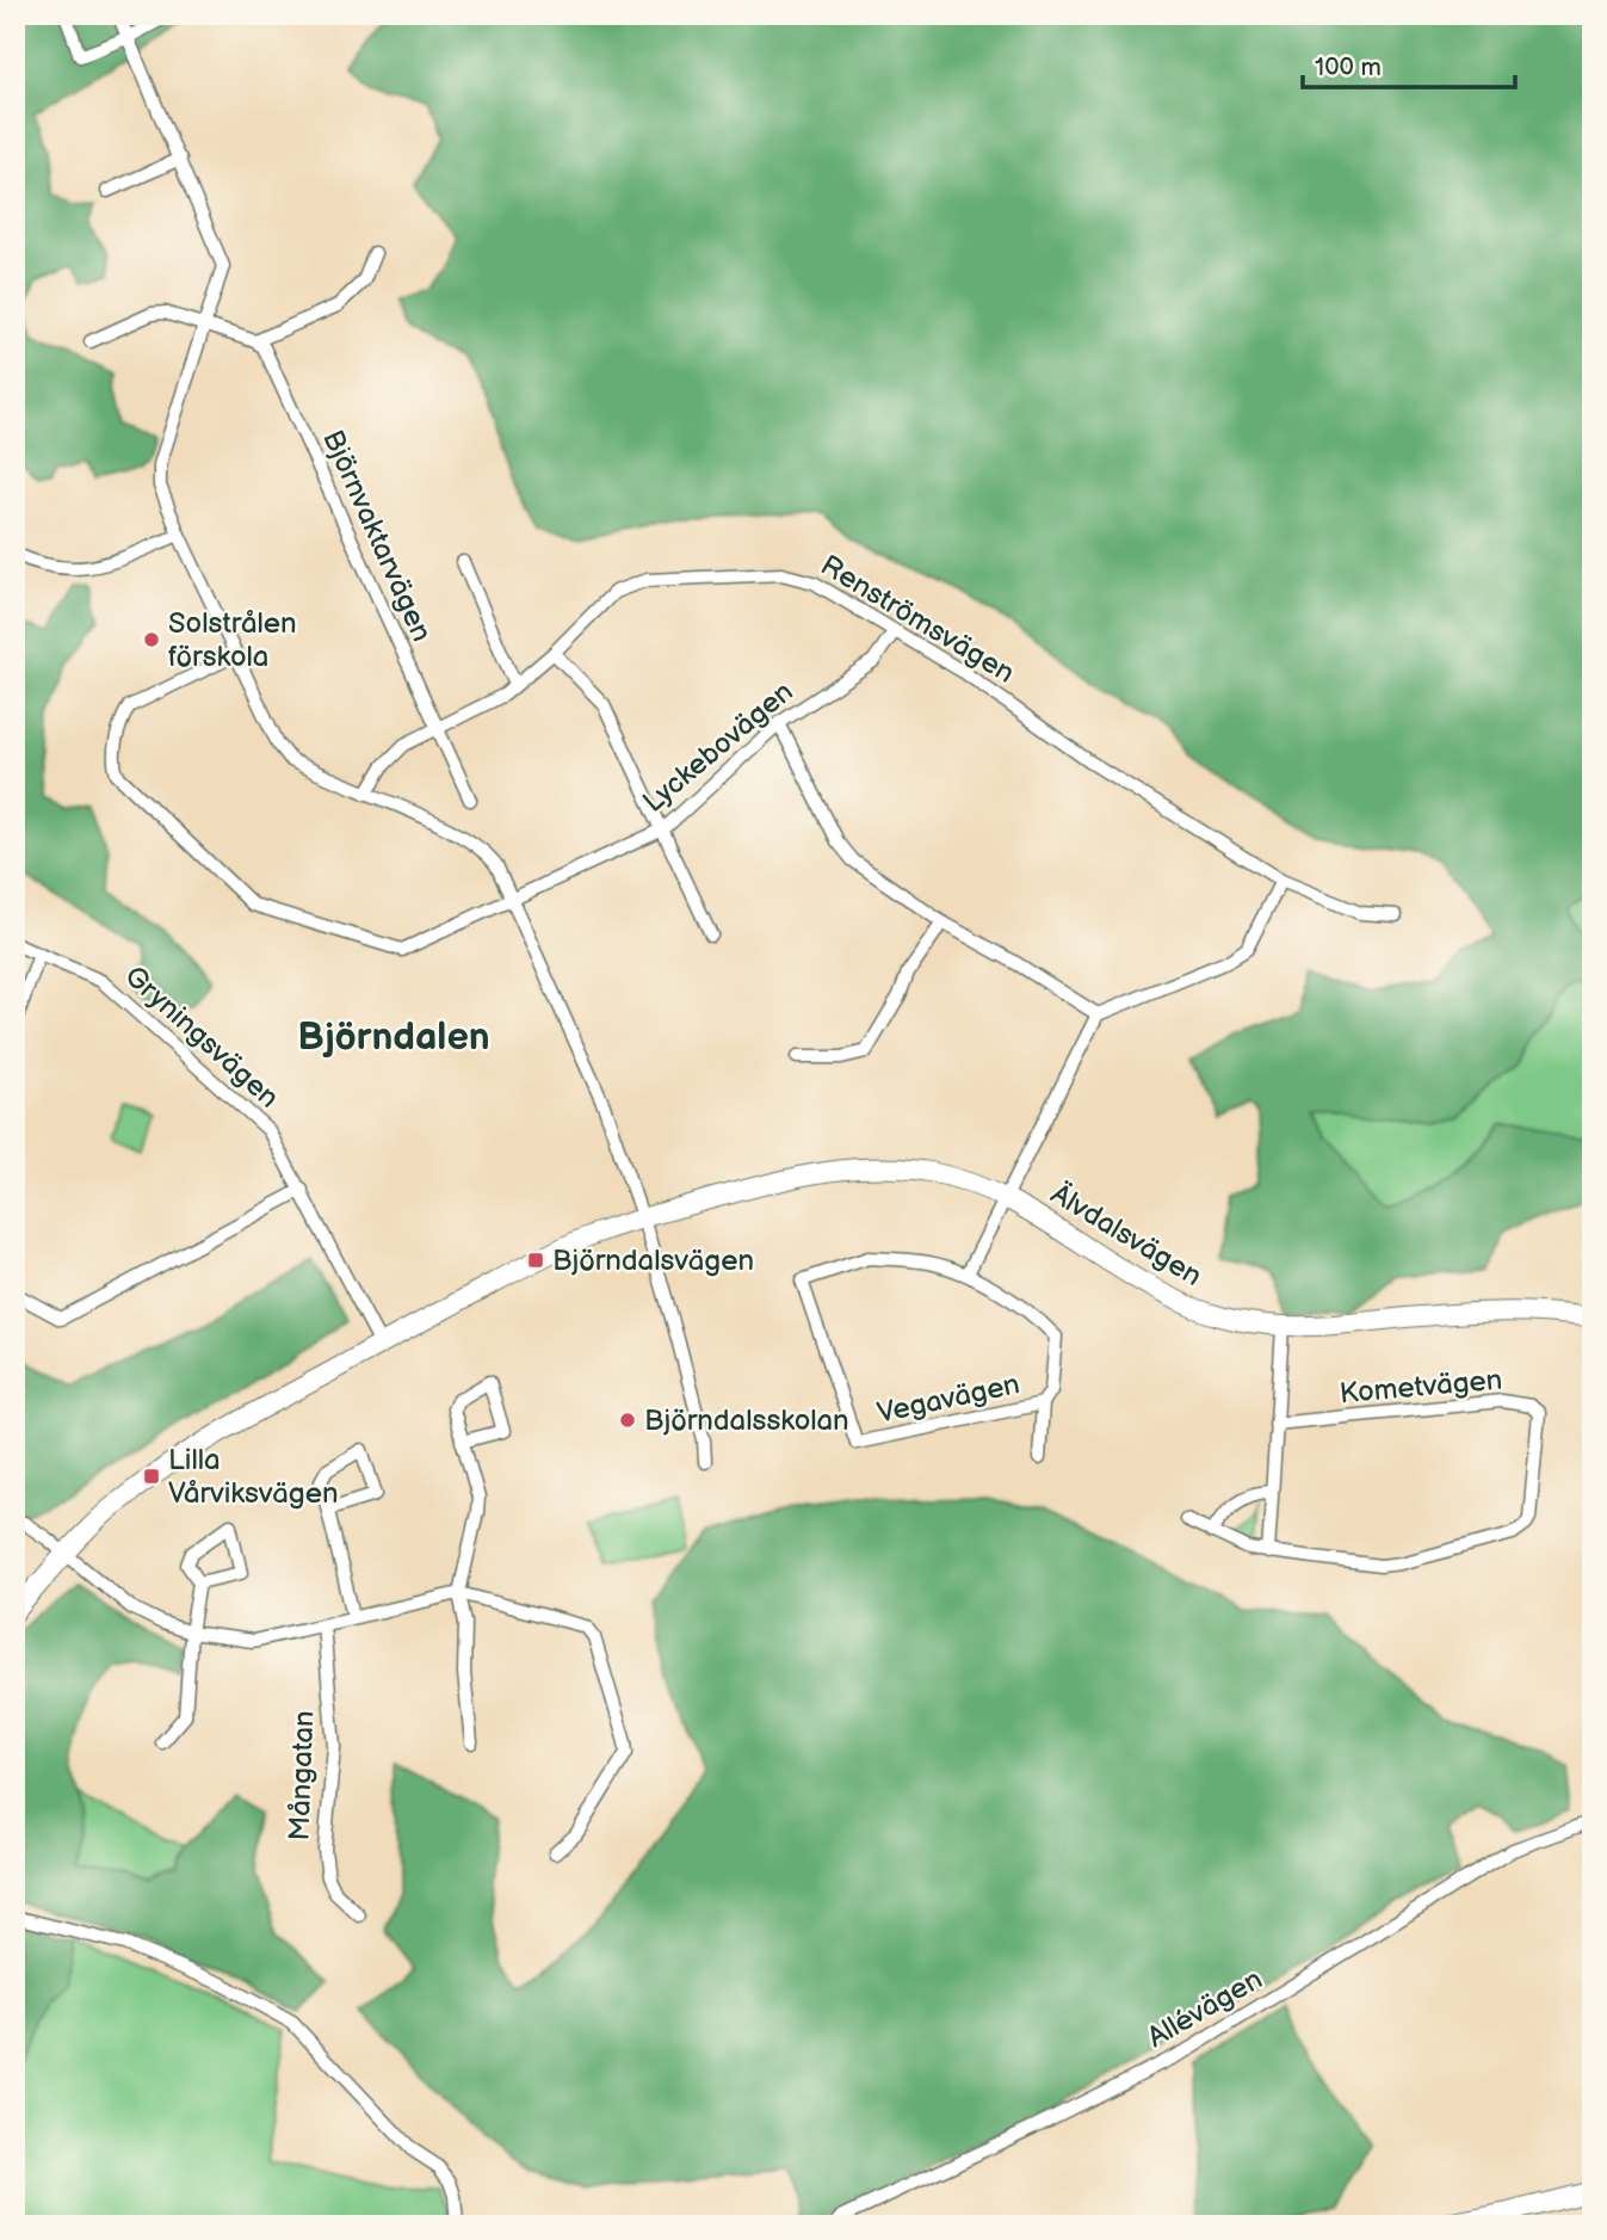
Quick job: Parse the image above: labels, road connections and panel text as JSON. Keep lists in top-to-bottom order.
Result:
{
  "streets": {
    "street": [
      "Björnvaktarvägen",
      "Renströmsvägen",
      "Lyckebovägen",
      "Gryningsvägen",
      "Älvdalsvägen",
      "Kometvägen",
      "Vegavägen",
      "Mångatan",
      "Allévägen"
    ]
  },
  "crossings": [
    ["Björnvaktarvägen", "Renströmsvägen"],
    ["Renströmsvägen", "Lyckebovägen"]
  ],
  "districts": ["Björndalen"],
  "places": {
    "other": ["Solstrålen förskola", "Björndalsskolan"],
    "transit": ["Björndalsvägen", "Lilla Vårviksvägen"]
  },
  "scale_bar": "100 m"
}
